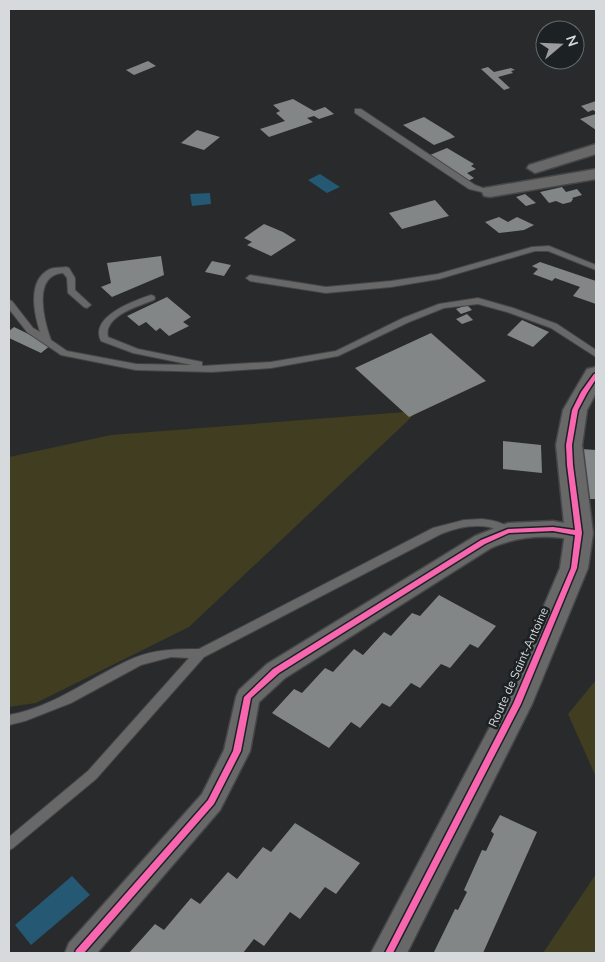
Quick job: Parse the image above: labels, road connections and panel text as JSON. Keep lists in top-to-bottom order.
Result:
{
  "streets": {
    "street": ["Route de Saint-Antoine"]
  },
  "north": "right"
}
